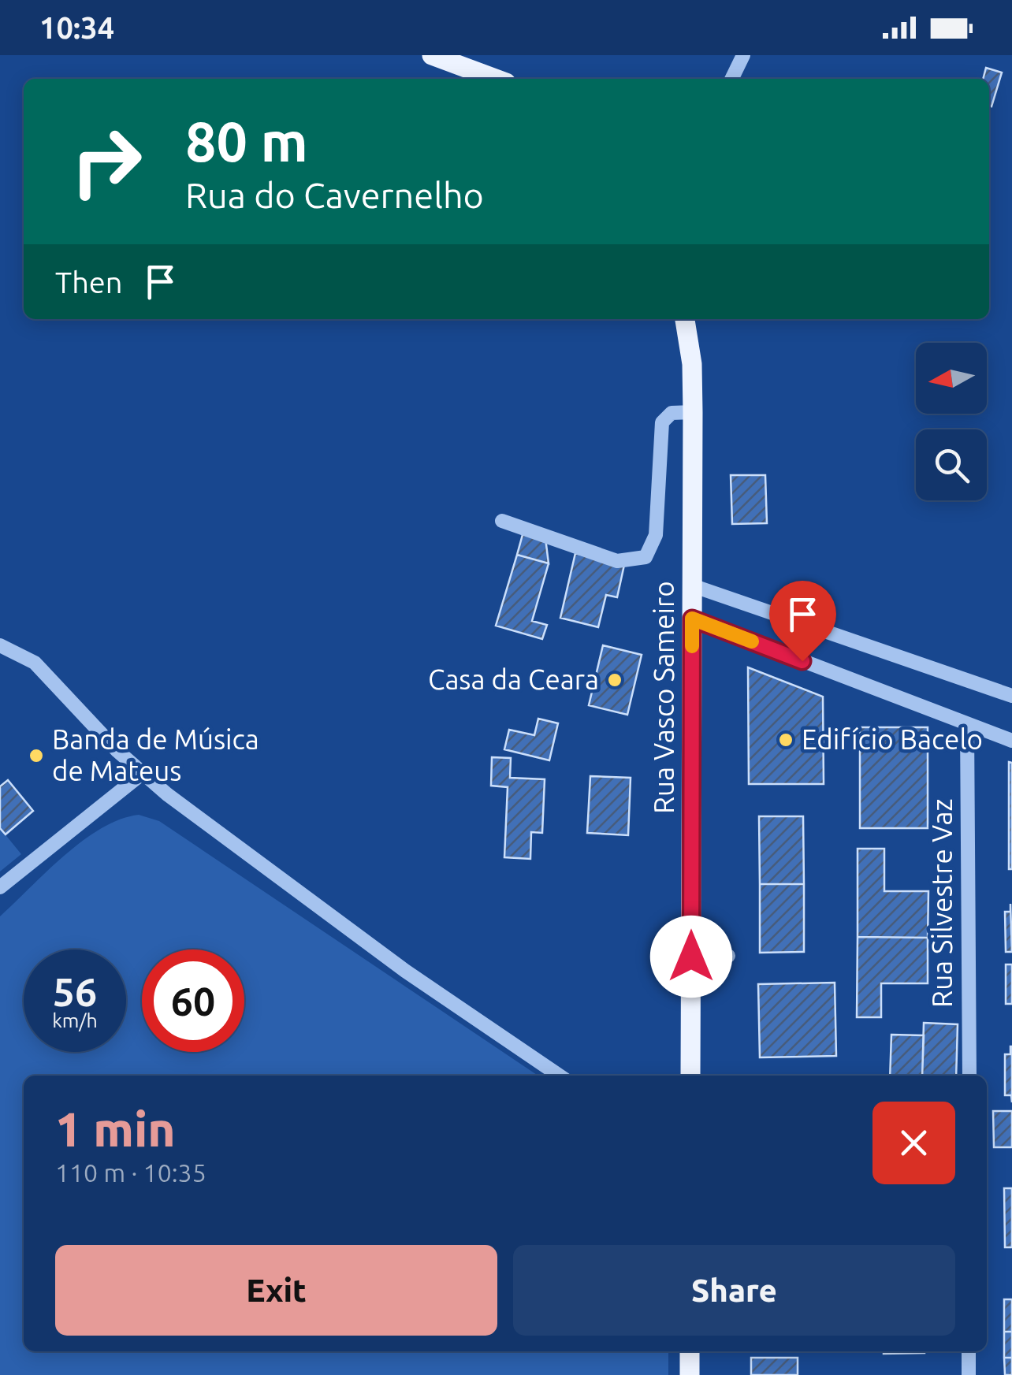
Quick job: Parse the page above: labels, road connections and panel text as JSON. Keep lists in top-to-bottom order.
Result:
{
  "streets": {
    "main road": ["Rua Vasco Sameiro"],
    "street": ["Rua Silvestre Vaz"]
  },
  "places": ["Casa da Ceara", "Edifício Bacelo", "Banda de Música de Mateus"],
  "north": "left",
  "page": {
    "status": "10:34",
    "turn": ["80 m", "Rua do Cavernelho"],
    "then": "Then",
    "speed": "56 km/h",
    "limit": "60",
    "heading": ["1 min", "110 m · 10:35"],
    "buttons": ["Exit", "Share"]
  }
}
